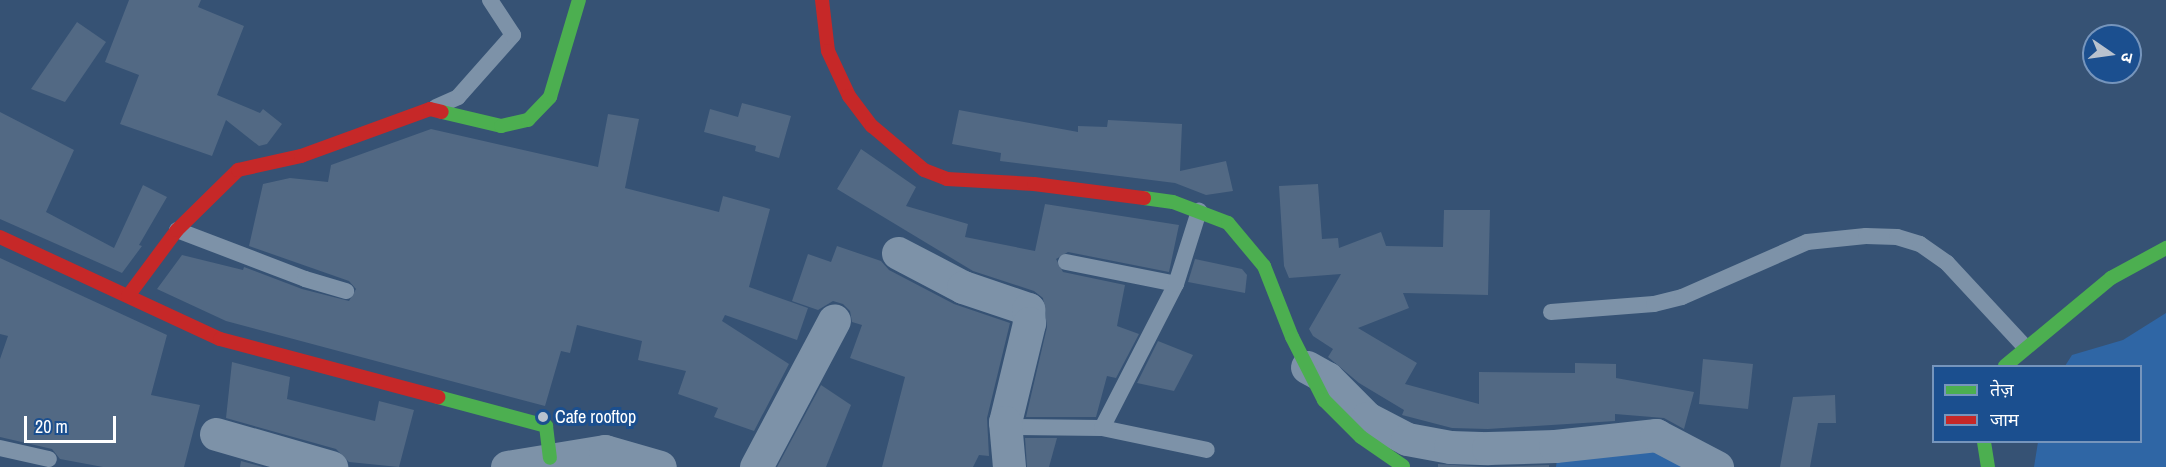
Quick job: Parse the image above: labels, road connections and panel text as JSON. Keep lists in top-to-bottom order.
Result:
{
  "places": ["Cafe rooftop"],
  "legend": ["तेज़", "जाम"],
  "scale_bar": "20 m",
  "north": "right"
}
